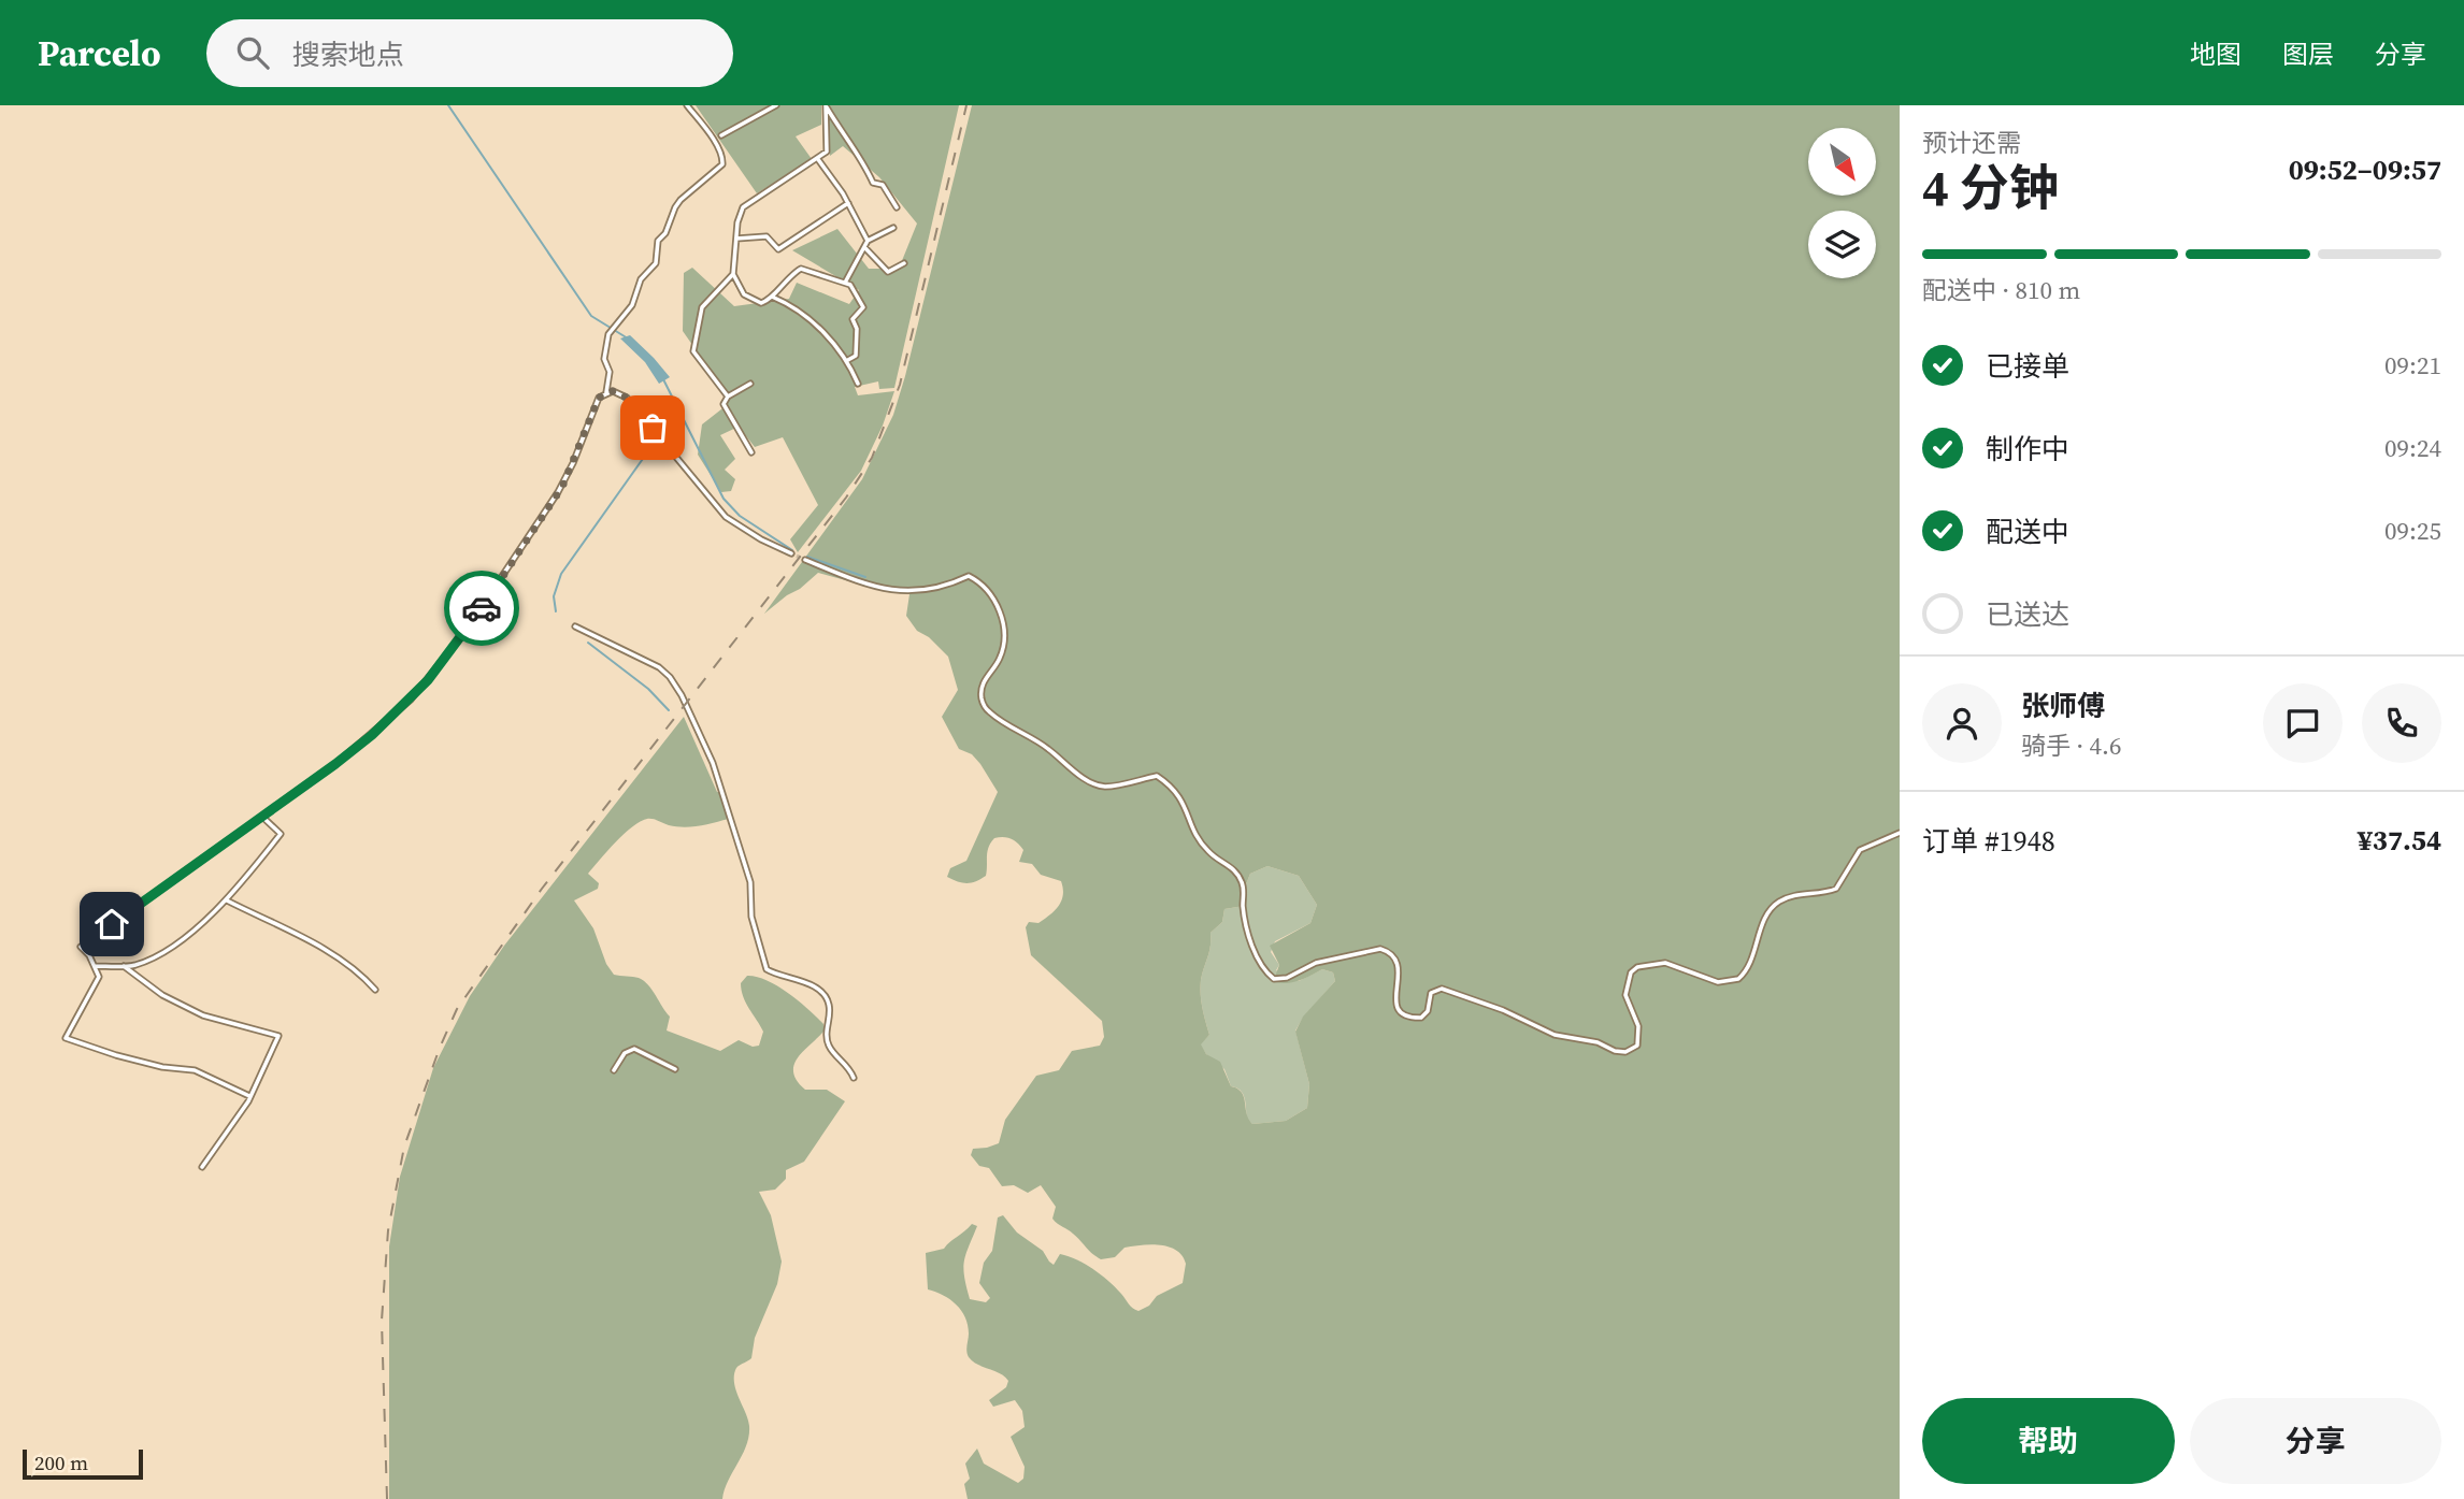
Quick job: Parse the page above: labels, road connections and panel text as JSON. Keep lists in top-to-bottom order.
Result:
{
  "scale_bar": "200 m",
  "north": "bottom right",
  "page": {
    "header": "Parcelo",
    "search": "搜索地点",
    "nav": ["地图", "图层", "分享"],
    "heading": ["4 分钟", "预计还需", "09:52–09:57"],
    "panel": [
      "张师傅",
      "骑手 · 4.6",
      "订单 #1948",
      "¥37.54"
    ],
    "bar": "配送中 · 810 m",
    "list": [
      ["已接单", "09:21"],
      ["制作中", "09:24"],
      ["配送中", "09:25"],
      "已送达"
    ],
    "buttons": ["帮助", "分享"],
    "scale": "200 m"
  }
}
